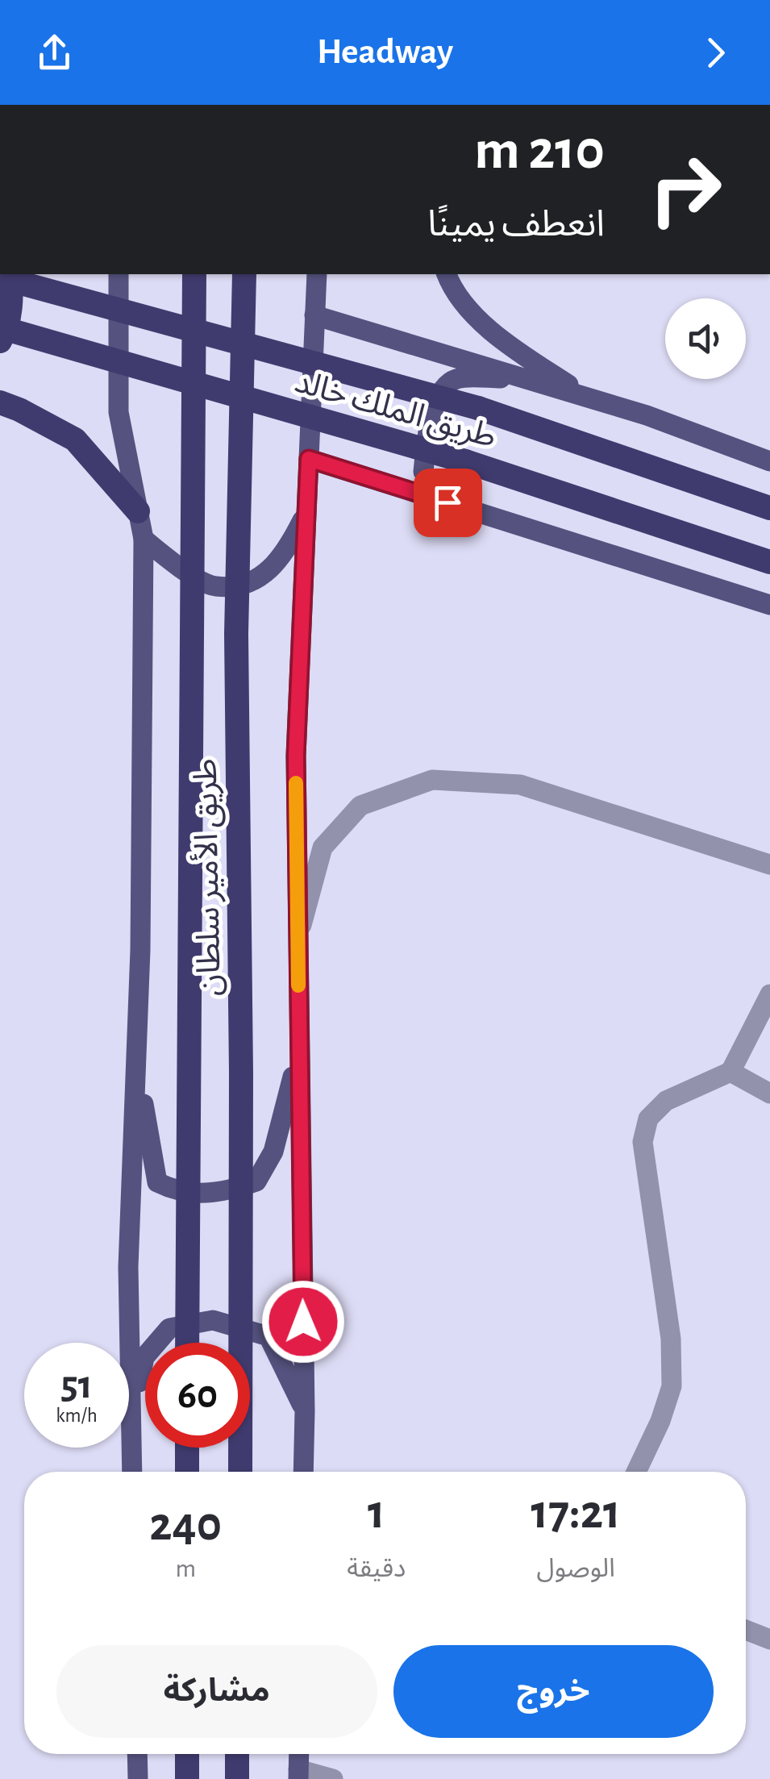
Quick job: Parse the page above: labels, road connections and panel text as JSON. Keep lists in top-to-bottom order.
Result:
{
  "streets": {
    "highway": ["طريق الملك خالد", "طريق الأمير سلطان"]
  },
  "page": {
    "header": "Headway",
    "turn": ["210 m", "انعطف يمينًا"],
    "speed": "51 km/h",
    "limit": "60",
    "eta": [
      "17:21",
      "الوصول",
      "1",
      "دقيقة",
      "240",
      "m"
    ],
    "buttons": ["خروج", "مشاركة"]
  }
}
